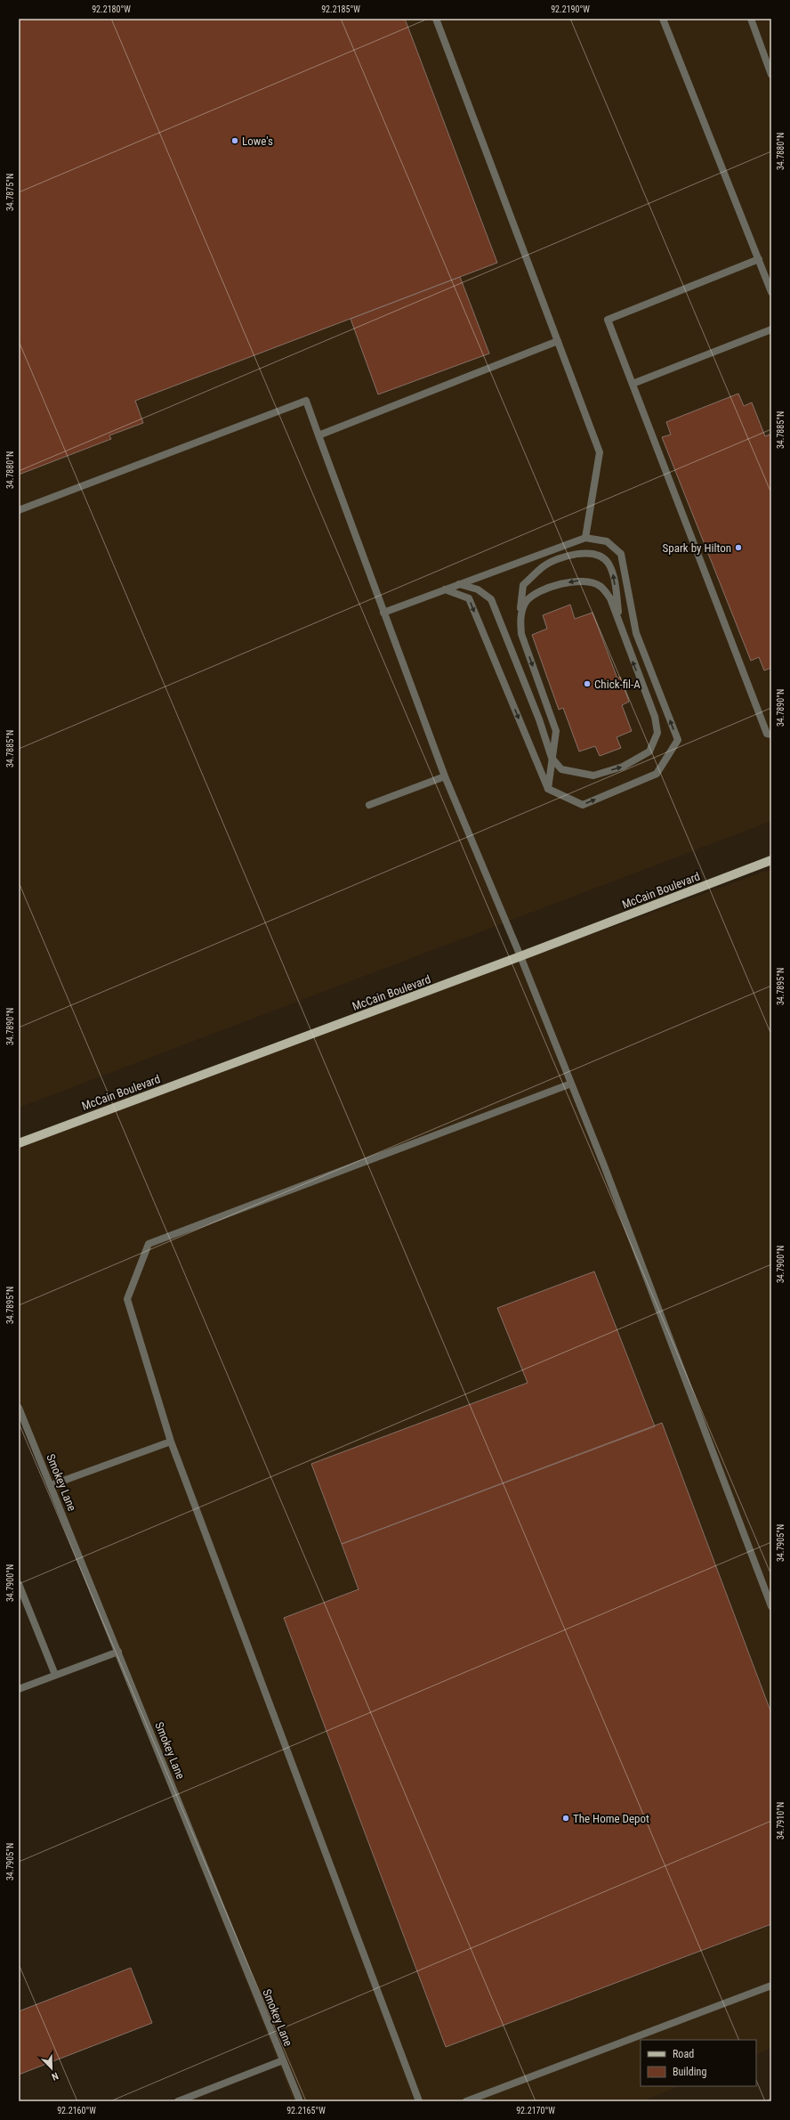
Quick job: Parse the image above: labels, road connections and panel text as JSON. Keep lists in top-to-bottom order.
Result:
{
  "streets": {
    "main road": ["McCain Boulevard"],
    "street": ["Smokey Lane"]
  },
  "places": [
    "Lowe's",
    "Spark by Hilton",
    "Chick-fil-A",
    "The Home Depot"
  ],
  "legend": ["Road", "Building"],
  "north": "bottom right",
  "coordinates": [
    "92.2180°W",
    "92.2185°W",
    "92.2190°W",
    "34.7880°N",
    "34.7875°N",
    "34.7885°N",
    "34.7890°N",
    "34.7895°N",
    "34.7900°N",
    "34.7905°N",
    "34.7910°N",
    "92.2160°W",
    "92.2165°W",
    "92.2170°W"
  ]
}
